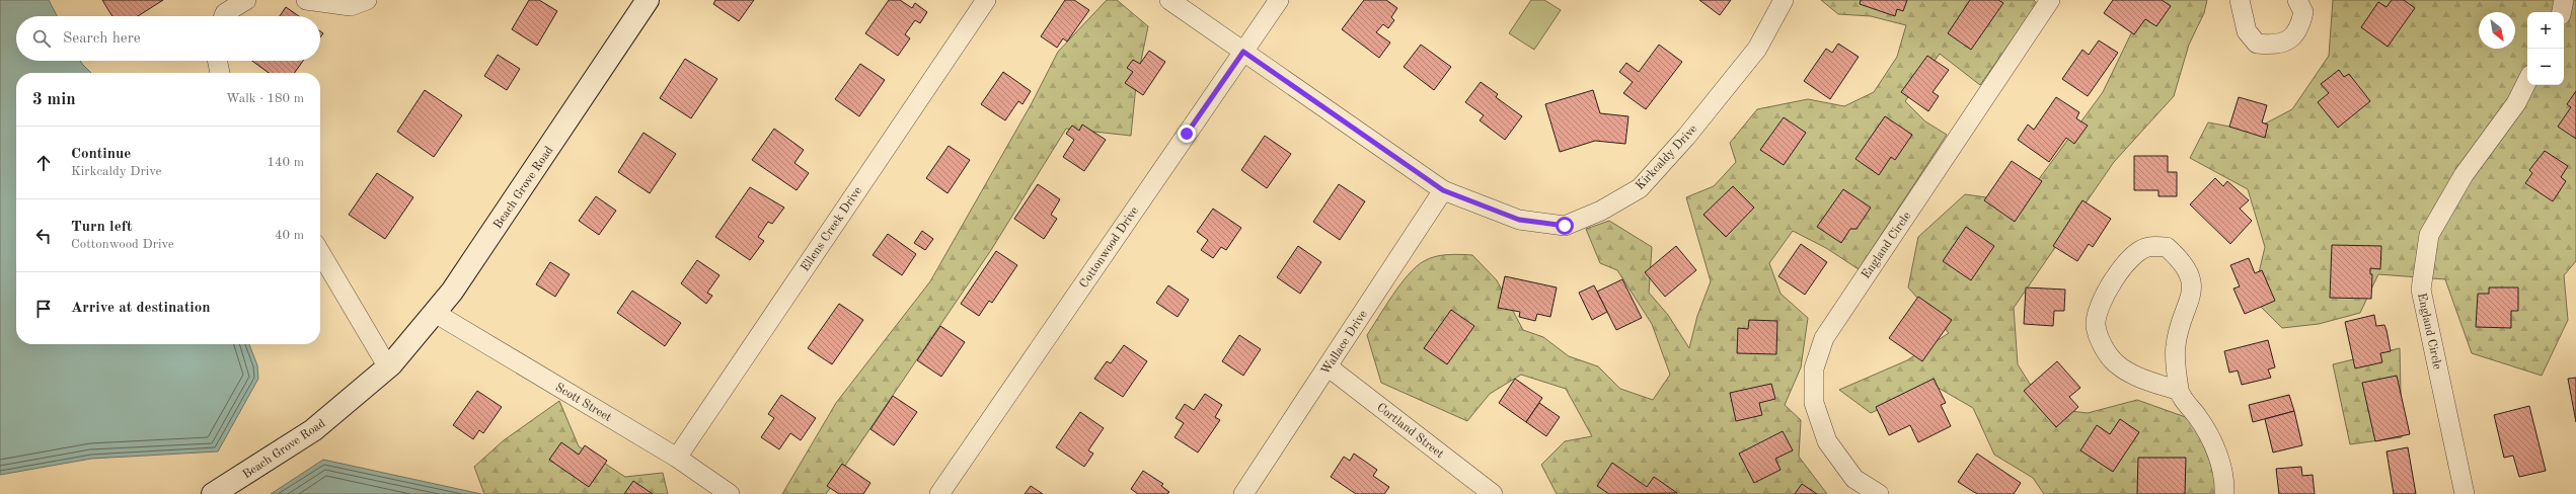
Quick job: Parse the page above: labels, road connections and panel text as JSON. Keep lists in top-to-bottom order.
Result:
{
  "streets": {
    "street": [
      "Kirkcaldy Drive",
      "Beach Grove Road",
      "Ellens Creek Drive",
      "England Circle",
      "Cottonwood Drive",
      "Wallace Drive",
      "Scott Street",
      "Cortland Street"
    ]
  },
  "crossings": [
    ["Kirkcaldy Drive", "Cottonwood Drive"],
    ["Kirkcaldy Drive", "Wallace Drive"],
    ["Beach Grove Road", "Scott Street"],
    ["Ellens Creek Drive", "Scott Street"],
    ["Wallace Drive", "Cortland Street"]
  ],
  "north": "bottom right",
  "page": {
    "map_buttons": ["+", "−"],
    "search": "Search here",
    "heading": ["3 min", "Walk · 180 m"],
    "list": [
      ["Continue", "Kirkcaldy Drive", "140 m"],
      ["Turn left", "Cottonwood Drive", "40 m"],
      "Arrive at destination"
    ]
  }
}
